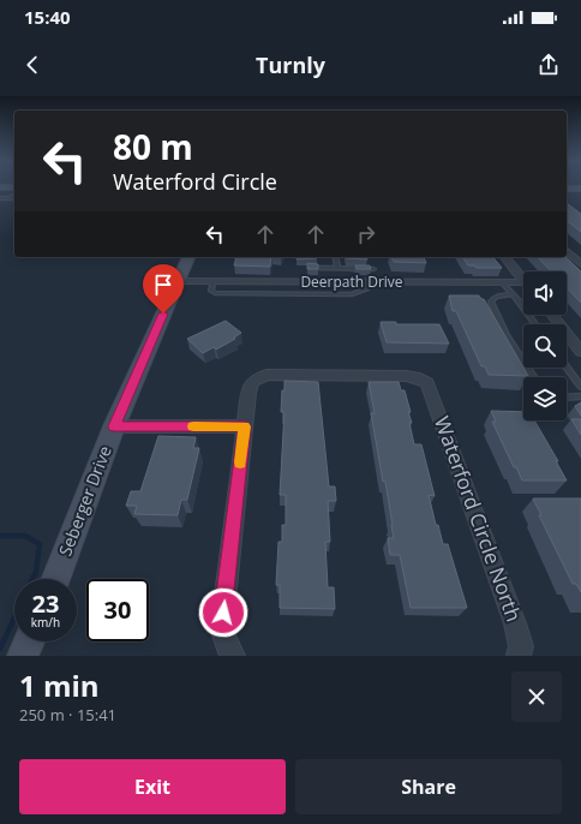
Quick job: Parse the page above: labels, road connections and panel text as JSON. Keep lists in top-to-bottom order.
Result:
{
  "streets": {
    "street": ["Deerpath Drive", "Seberger Drive", "Waterford Circle North"]
  },
  "crossings": [
    ["Deerpath Drive", "Seberger Drive"]
  ],
  "page": {
    "status": "15:40",
    "header": "Turnly",
    "turn": ["80 m", "Waterford Circle"],
    "speed": "23 km/h",
    "limit": "30",
    "heading": ["1 min", "250 m · 15:41"],
    "buttons": ["Exit", "Share"]
  }
}
